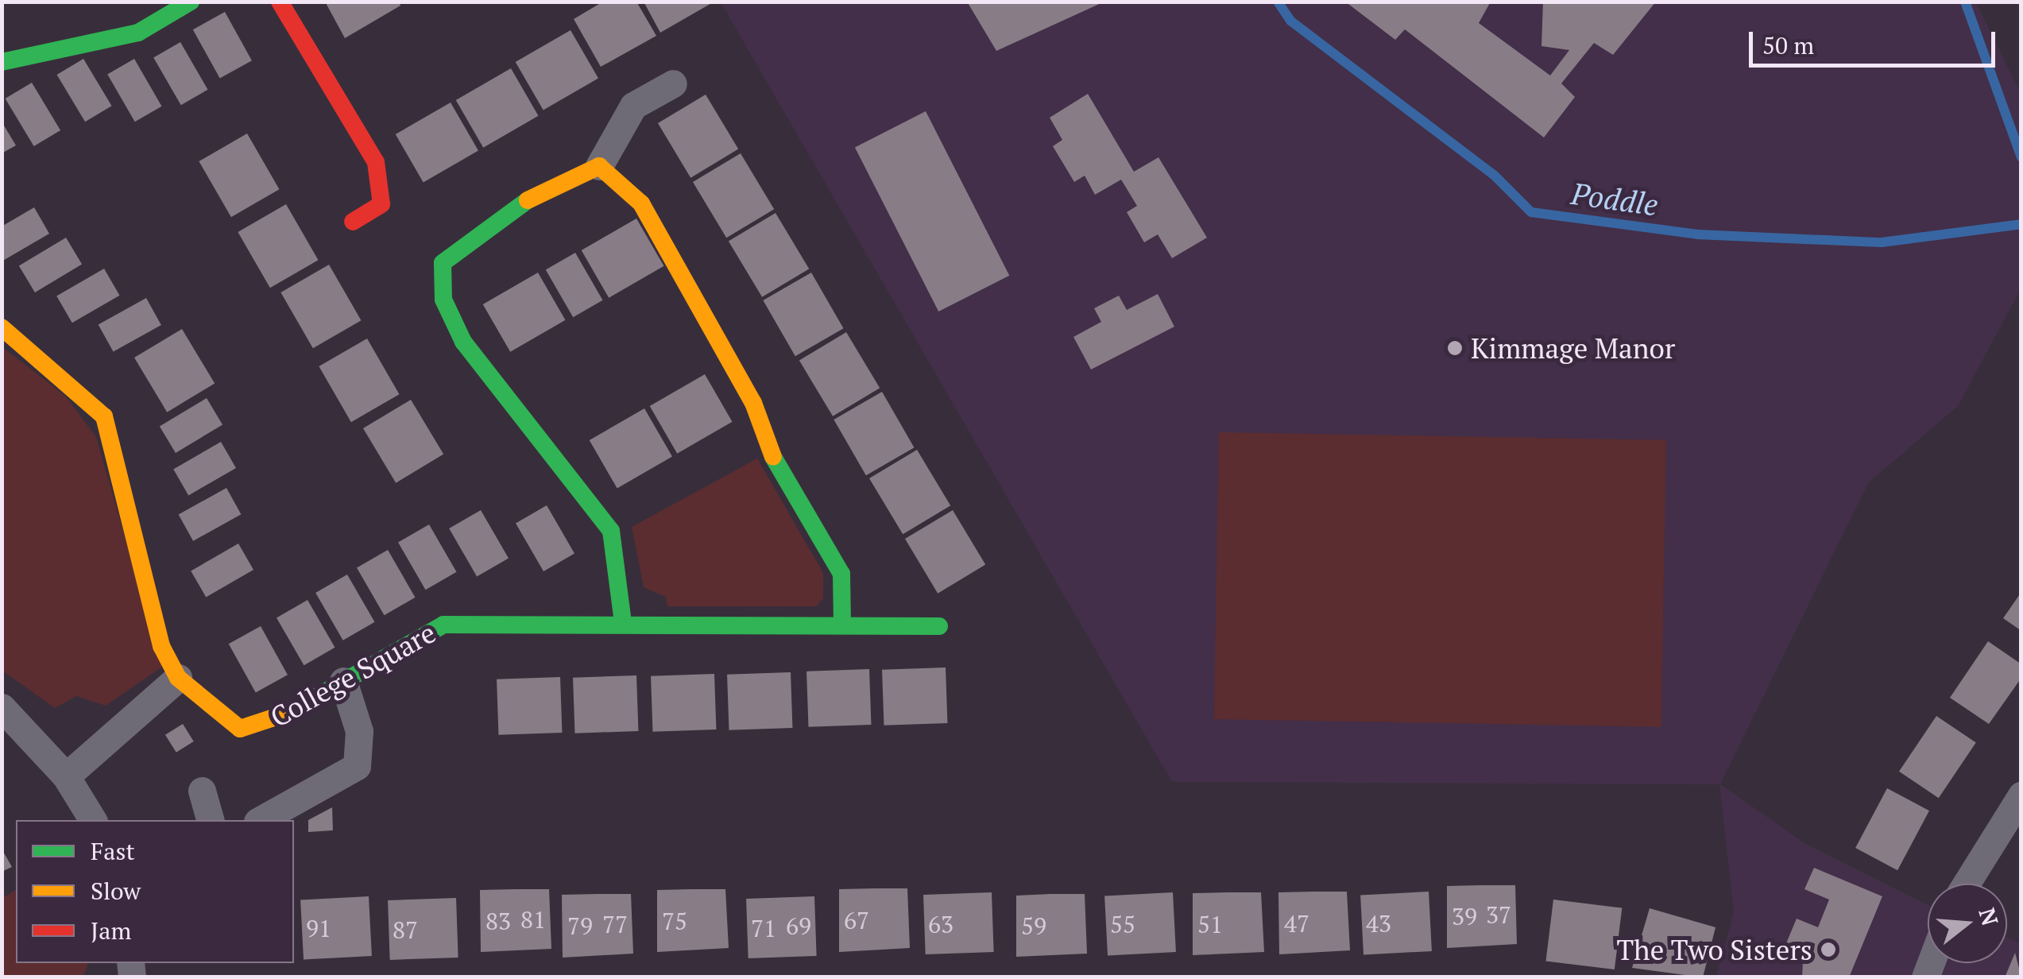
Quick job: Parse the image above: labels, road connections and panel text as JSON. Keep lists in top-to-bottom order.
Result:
{
  "streets": {
    "street": ["College Square"]
  },
  "water": ["Poddle"],
  "places": ["Kimmage Manor", "The Two Sisters"],
  "house_numbers": [
    "37",
    "39",
    "81",
    "67",
    "83",
    "75",
    "47",
    "43",
    "77",
    "63",
    "55",
    "51",
    "79",
    "69",
    "59",
    "91",
    "71",
    "87"
  ],
  "legend": ["Fast", "Slow", "Jam"],
  "scale_bar": "50 m",
  "north": "right"
}
